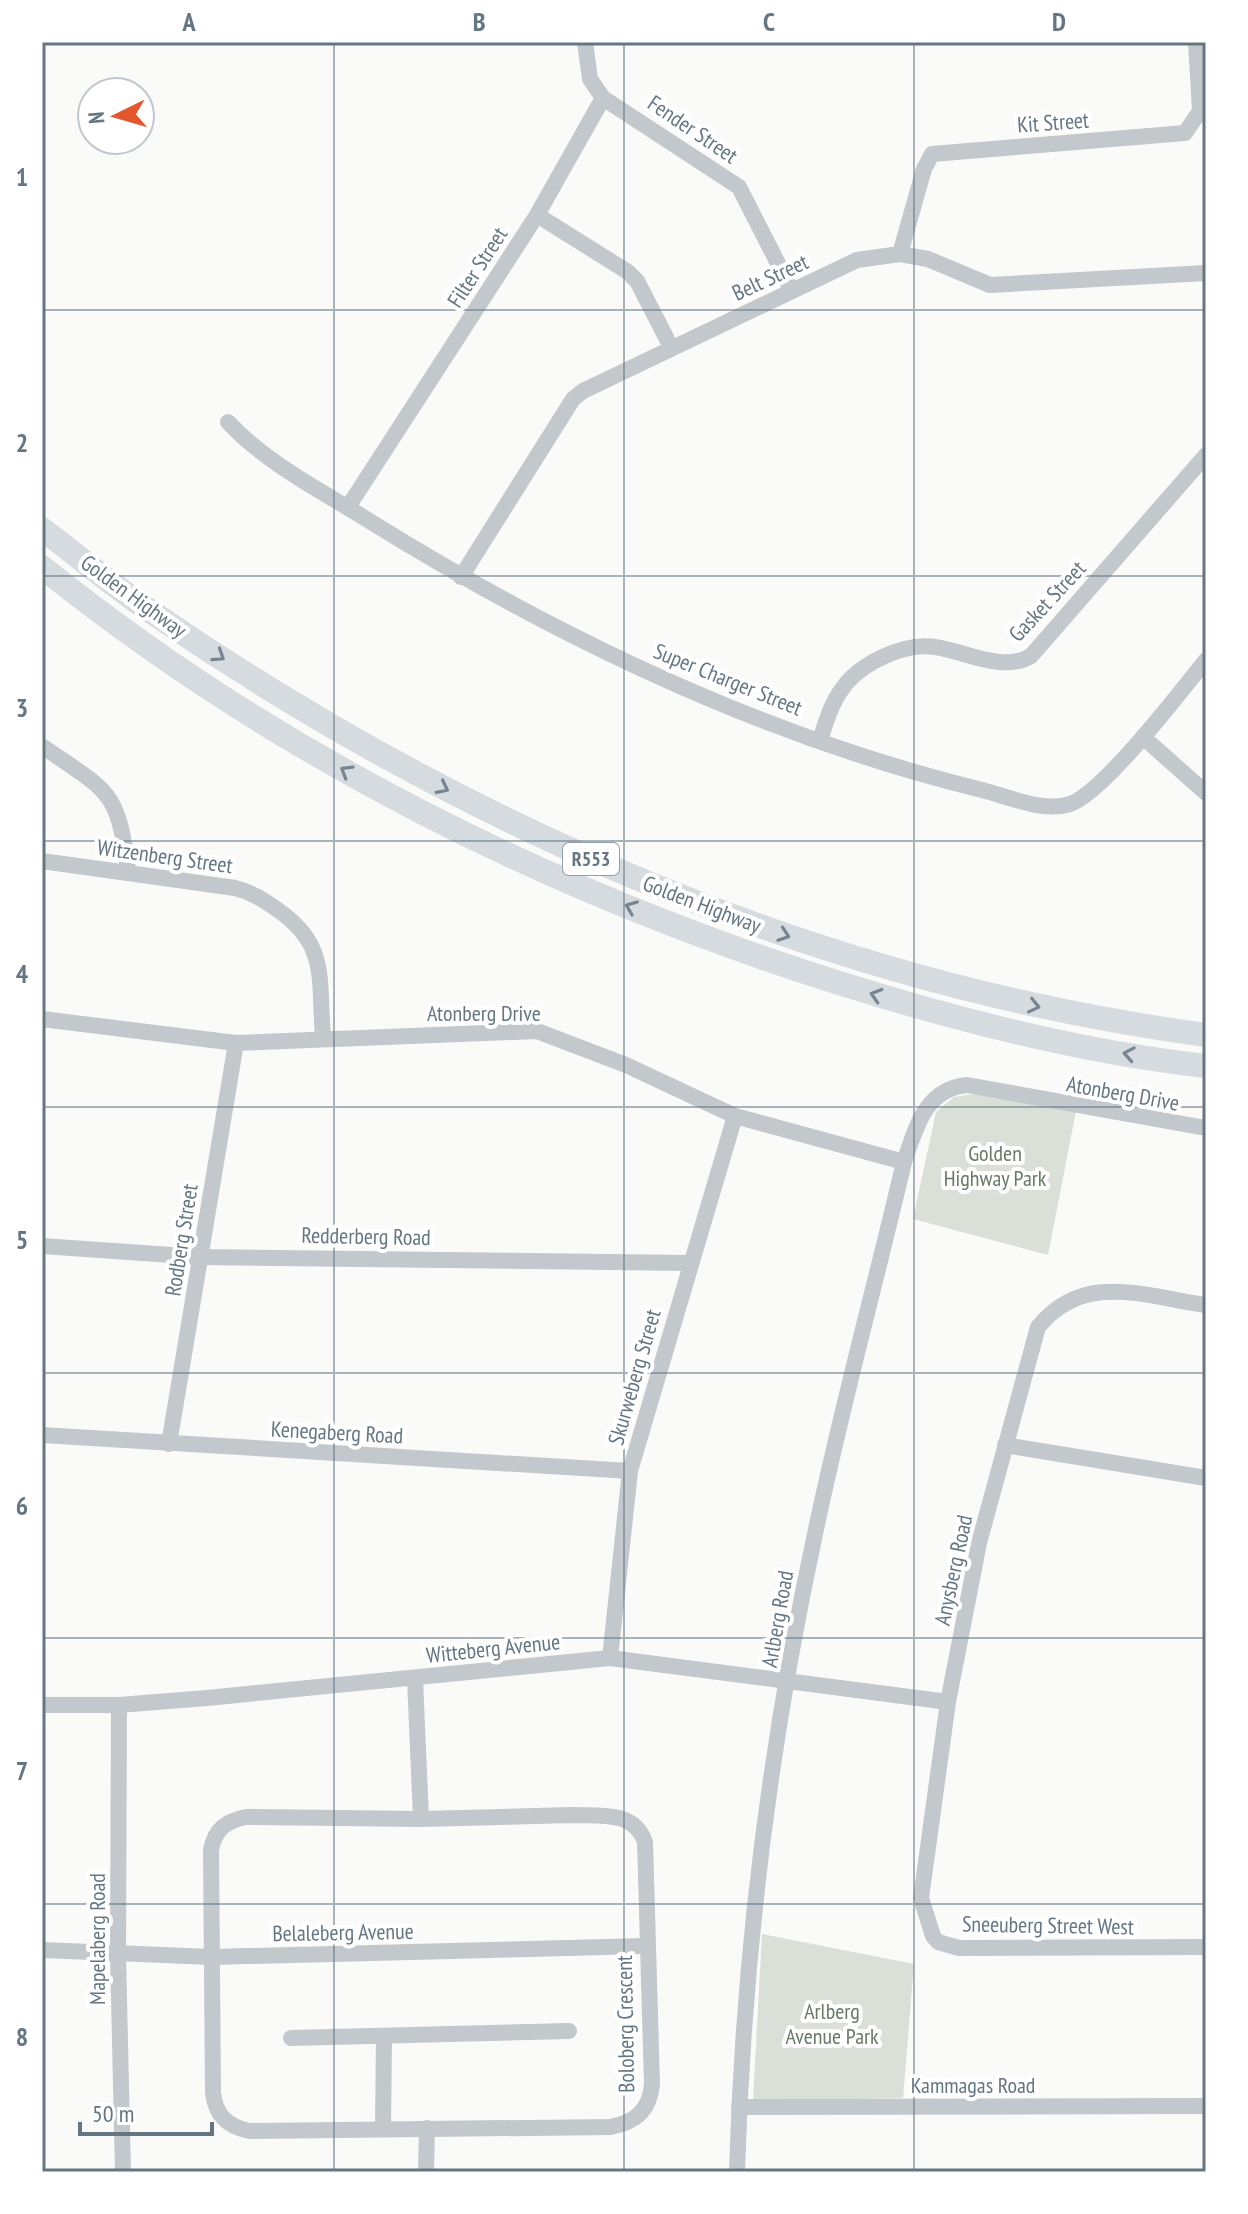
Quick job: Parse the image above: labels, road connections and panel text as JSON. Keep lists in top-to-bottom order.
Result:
{
  "streets": {
    "main road": ["Golden Highway", "R553"],
    "street": [
      "Kit Street",
      "Fender Street",
      "Filter Street",
      "Belt Street",
      "Gasket Street",
      "Super Charger Street",
      "Witzenberg Street",
      "Atonberg Drive",
      "Redderberg Road",
      "Rodberg Street",
      "Skurweberg Street",
      "Kenegaberg Road",
      "Anysberg Road",
      "Arlberg Road",
      "Witteberg Avenue",
      "Sneeuberg Street West",
      "Belaleberg Avenue",
      "Mapelaberg Road",
      "Boloberg Crescent",
      "Kammagas Road"
    ]
  },
  "crossings": [
    ["Kit Street", "Belt Street"],
    ["Fender Street", "Filter Street"],
    ["Fender Street", "Belt Street"],
    ["Filter Street", "Super Charger Street"],
    ["Belt Street", "Super Charger Street"],
    ["Gasket Street", "Super Charger Street"],
    ["Witzenberg Street", "Atonberg Drive"],
    ["Atonberg Drive", "Rodberg Street"],
    ["Atonberg Drive", "Skurweberg Street"],
    ["Atonberg Drive", "Arlberg Road"],
    ["Redderberg Road", "Rodberg Street"],
    ["Redderberg Road", "Skurweberg Street"],
    ["Rodberg Street", "Kenegaberg Road"],
    ["Skurweberg Street", "Kenegaberg Road"],
    ["Skurweberg Street", "Witteberg Avenue"],
    ["Anysberg Road", "Witteberg Avenue"],
    ["Anysberg Road", "Sneeuberg Street West"],
    ["Arlberg Road", "Witteberg Avenue"],
    ["Arlberg Road", "Kammagas Road"],
    ["Witteberg Avenue", "Mapelaberg Road"],
    ["Belaleberg Avenue", "Mapelaberg Road"],
    ["Belaleberg Avenue", "Boloberg Crescent"]
  ],
  "parks": ["Golden Highway Park", "Arlberg Avenue Park"],
  "scale_bar": "50 m",
  "north": "left",
  "grid": {
    "columns": [
      "A",
      "B",
      "C",
      "D"
    ],
    "rows": [
      "1",
      "2",
      "3",
      "4",
      "5",
      "6",
      "7",
      "8"
    ]
  }
}
